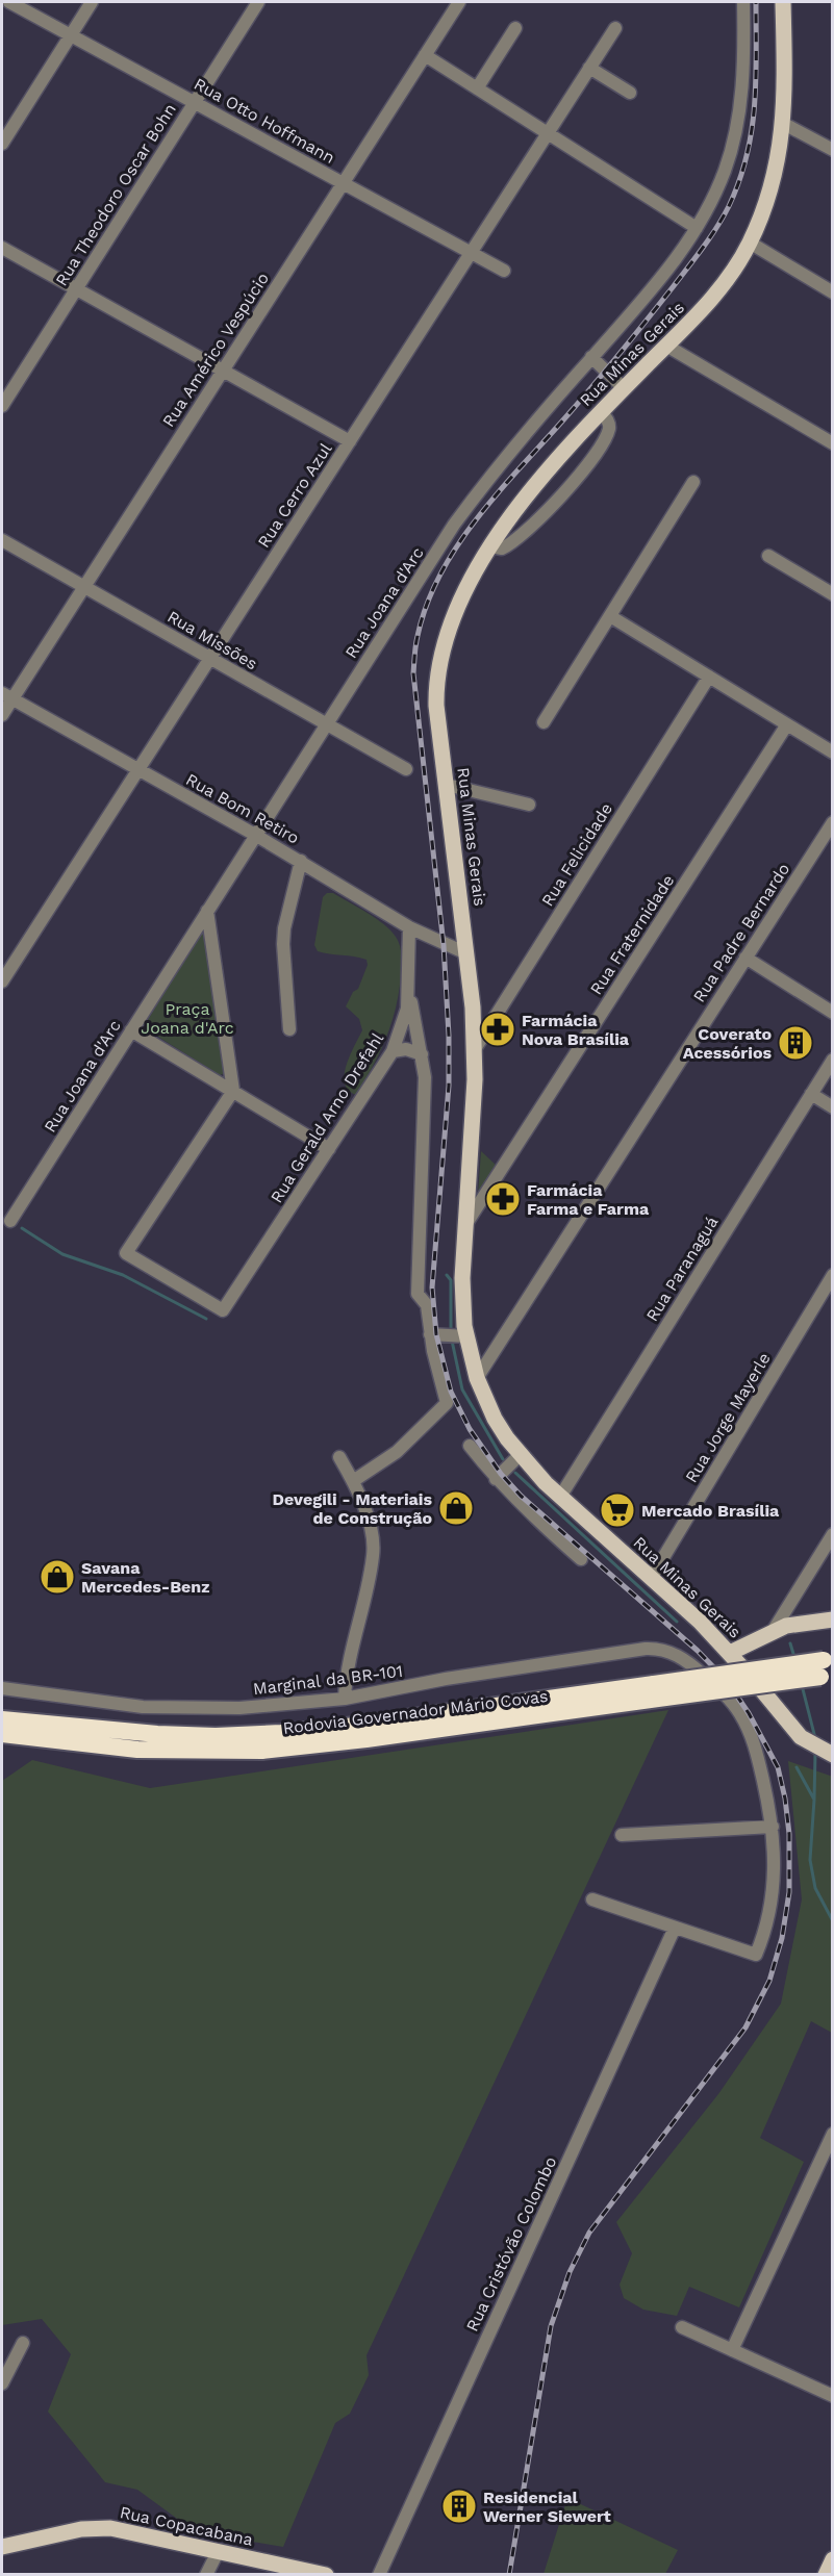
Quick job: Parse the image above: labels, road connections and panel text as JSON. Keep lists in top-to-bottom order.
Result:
{
  "streets": {
    "highway": ["Rodovia Governador Mário Covas"],
    "main road": ["Rua Minas Gerais", "Rua Copacabana"],
    "street": [
      "Rua Otto Hoffmann",
      "Rua Theodoro Oscar Bohn",
      "Rua Américo Vespúcio",
      "Rua Cerro Azul",
      "Rua Joana d'Arc",
      "Rua Missões",
      "Rua Bom Retiro",
      "Rua Felicidade",
      "Rua Padre Bernardo",
      "Rua Fraternidade",
      "Rua Gerald Arno Drefahl",
      "Rua Paranaguá",
      "Rua Jorge Mayerle",
      "Marginal da BR-101",
      "Rua Cristóvão Colombo"
    ]
  },
  "crossings": [
    ["Rua Otto Hoffmann", "Rua Theodoro Oscar Bohn"],
    ["Rua Otto Hoffmann", "Rua Américo Vespúcio"],
    ["Rua Otto Hoffmann", "Rua Cerro Azul"],
    ["Rua Américo Vespúcio", "Rua Missões"],
    ["Rua Américo Vespúcio", "Rua Bom Retiro"],
    ["Rua Minas Gerais", "Rua Bom Retiro"],
    ["Rua Minas Gerais", "Rua Felicidade"],
    ["Rua Minas Gerais", "Rua Padre Bernardo"],
    ["Rua Minas Gerais", "Rua Fraternidade"],
    ["Rua Minas Gerais", "Rua Paranaguá"],
    ["Rua Minas Gerais", "Rua Jorge Mayerle"],
    ["Rua Cerro Azul", "Rua Missões"],
    ["Rua Cerro Azul", "Rua Bom Retiro"],
    ["Rua Joana d'Arc", "Rua Missões"],
    ["Rua Joana d'Arc", "Rua Bom Retiro"],
    ["Rua Bom Retiro", "Rua Gerald Arno Drefahl"],
    ["Marginal da BR-101", "Rua Cristóvão Colombo"]
  ],
  "parks": ["Praça Joana d'Arc"],
  "places": {
    "pharmacy": ["Farmácia Nova Brasília", "Farmácia Farma e Farma"],
    "building": ["Coverato Acessórios", "Residencial Werner Siewert"],
    "shop": ["Devegili - Materiais de Construção", "Savana Mercedes-Benz"],
    "supermarket": ["Mercado Brasília"]
  }
}
